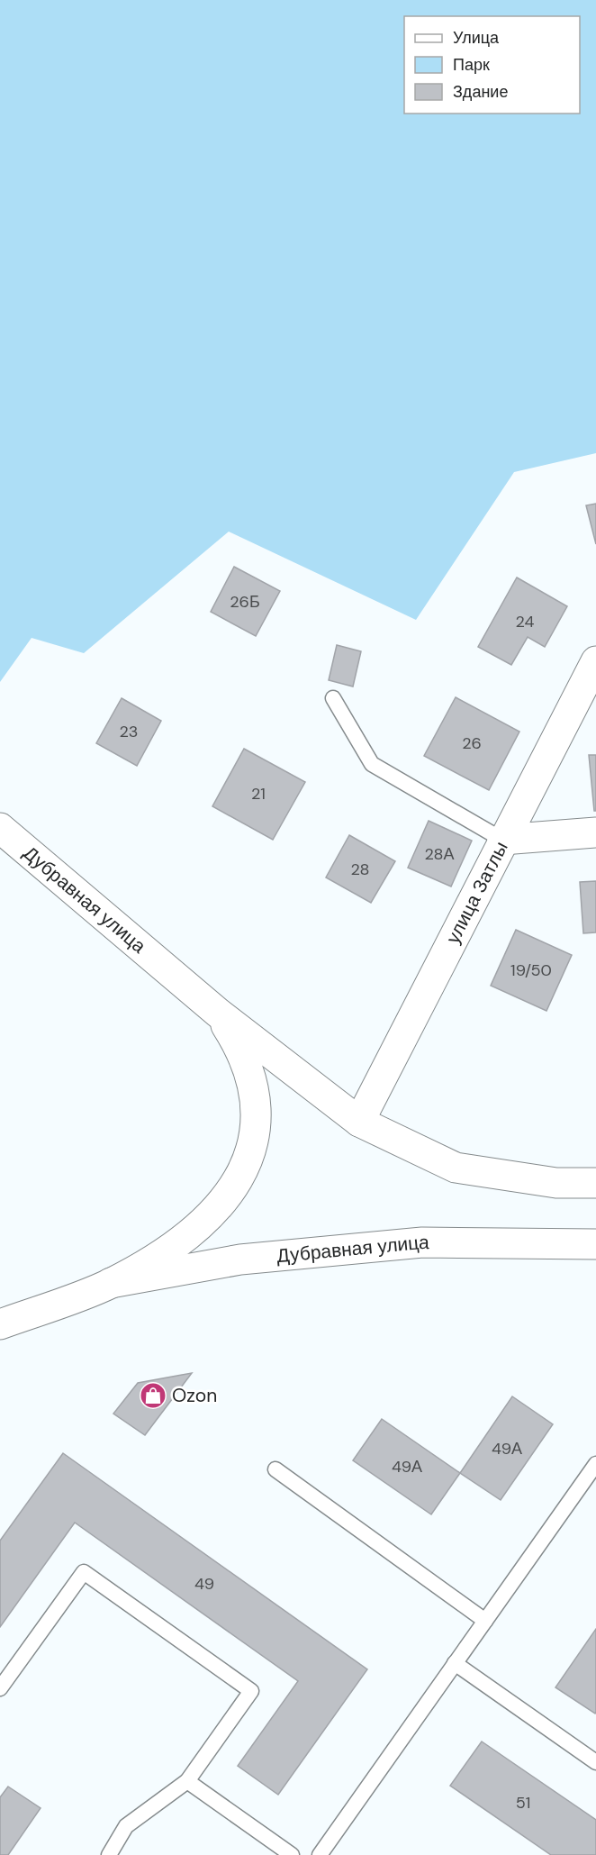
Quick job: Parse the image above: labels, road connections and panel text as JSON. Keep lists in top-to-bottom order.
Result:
{
  "streets": {
    "street": ["улица Затлы", "Дубравная улица"]
  },
  "crossings": [
    ["улица Затлы", "Дубравная улица"]
  ],
  "places": {
    "shop": ["Ozon"]
  },
  "house_numbers": [
    "26Б",
    "24",
    "23",
    "26",
    "21",
    "28А",
    "28",
    "19/50",
    "49А",
    "49А",
    "49",
    "51"
  ],
  "legend": ["Улица", "Парк", "Здание"]
}
